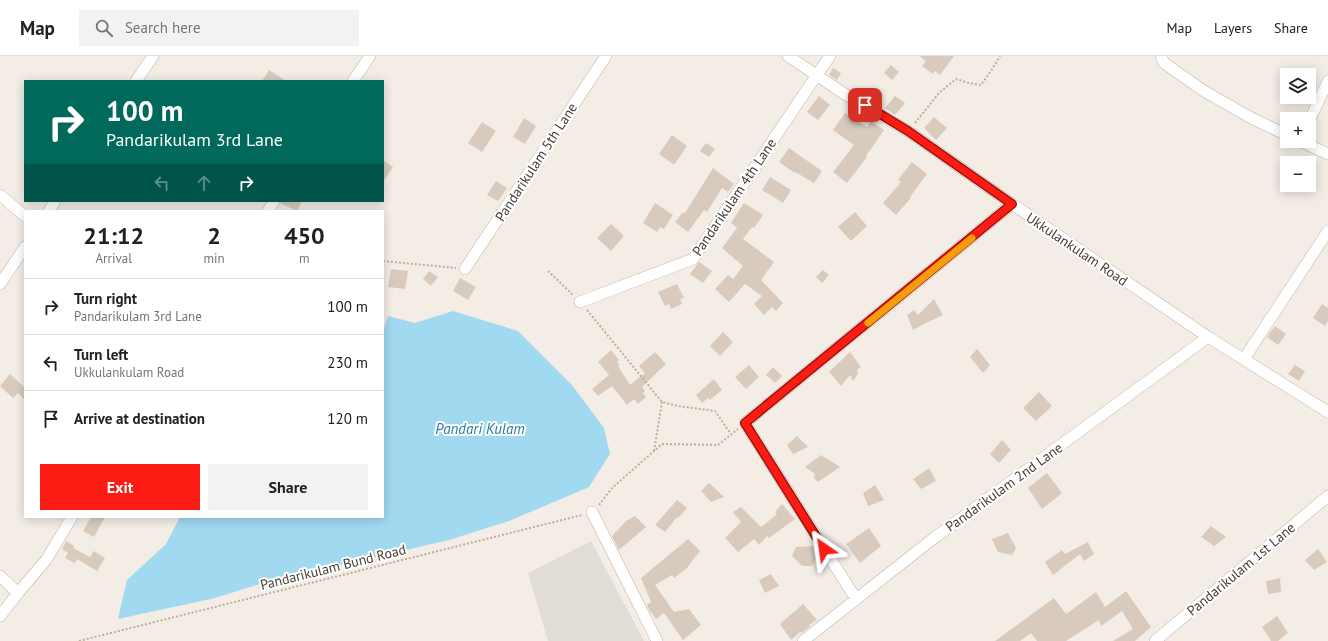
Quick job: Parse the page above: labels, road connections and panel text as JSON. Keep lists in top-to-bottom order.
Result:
{
  "streets": {
    "street": [
      "Pandarikulam 5th Lane",
      "Pandarikulam 4th Lane",
      "Ukkulankulam Road",
      "Pandarikulam 2nd Lane",
      "Pandarikulam 1st Lane"
    ],
    "path": ["Pandarikulam Bund Road"]
  },
  "crossings": [
    ["Pandarikulam 4th Lane", "Ukkulankulam Road"],
    ["Ukkulankulam Road", "Pandarikulam 2nd Lane"]
  ],
  "water": ["Pandari Kulam"],
  "page": {
    "header": "Map",
    "search": "Search here",
    "nav": ["Map", "Layers", "Share"],
    "map_buttons": ["+", "−"],
    "turn": ["100 m", "Pandarikulam 3rd Lane"],
    "eta": [
      "21:12",
      "Arrival",
      "2",
      "min",
      "450",
      "m"
    ],
    "list": [
      {
        "name": "Turn right",
        "note": "Pandarikulam 3rd Lane",
        "value": "100 m"
      },
      {
        "name": "Turn left",
        "note": "Ukkulankulam Road",
        "value": "230 m"
      },
      {
        "name": "Arrive at destination",
        "value": "120 m"
      }
    ],
    "buttons": ["Exit", "Share"]
  }
}
